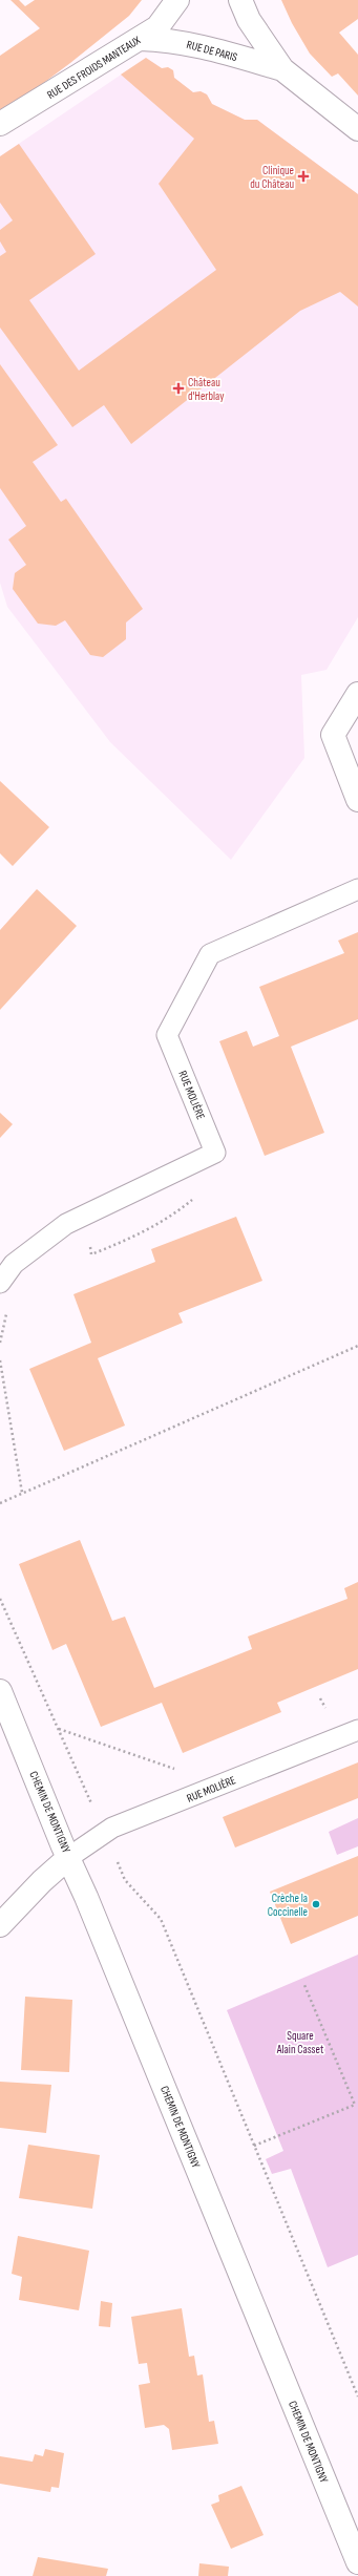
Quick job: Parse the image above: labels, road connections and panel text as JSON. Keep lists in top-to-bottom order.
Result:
{
  "streets": {
    "street": ["RUE DE PARIS", "RUE DES FROIDS MANTEAUX", "CHEMIN DE MONTIGNY"],
    "lane": ["RUE MOLIÈRE"]
  },
  "crossings": [
    ["RUE DE PARIS", "RUE DES FROIDS MANTEAUX"],
    ["RUE MOLIÈRE", "CHEMIN DE MONTIGNY"]
  ],
  "parks": ["Square Alain Casset"],
  "places": {
    "health": ["Clinique du Château", "Château d'Herblay"],
    "other": ["Crèche la Coccinelle"]
  }
}
